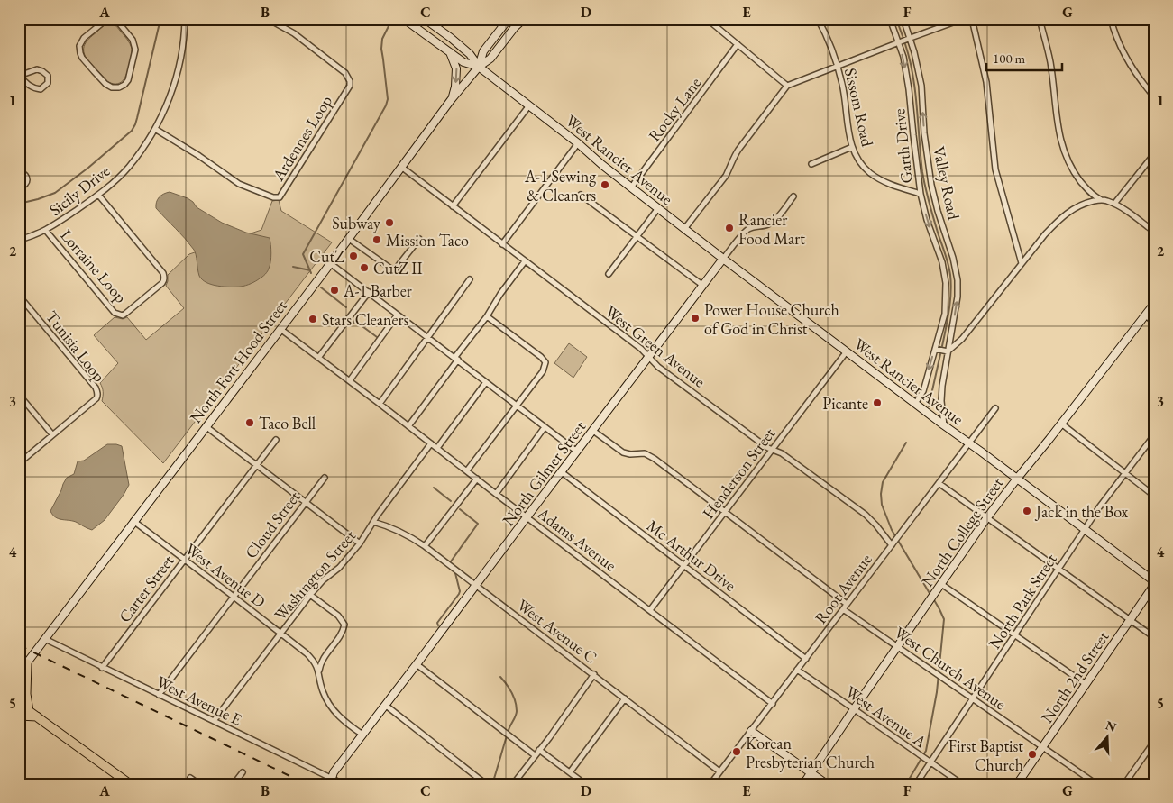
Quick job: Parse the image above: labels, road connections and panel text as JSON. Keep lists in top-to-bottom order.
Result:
{
  "streets": {
    "street": [
      "Sissom Road",
      "Rocky Lane",
      "Ardennes Loop",
      "Garth Drive",
      "West Rancier Avenue",
      "Valley Road",
      "Sicily Drive",
      "Lorraine Loop",
      "Tunisia Loop",
      "West Green Avenue",
      "North Fort Hood Street",
      "North Gilmer Street",
      "Henderson Street",
      "Cloud Street",
      "North College Street",
      "Adams Avenue",
      "Mc Arthur Drive",
      "West Avenue D",
      "Washington Street",
      "Carter Street",
      "Root Avenue",
      "North Park Street",
      "West Avenue C",
      "West Church Avenue",
      "North 2nd Street",
      "West Avenue E",
      "West Avenue A"
    ]
  },
  "crossings": [
    ["Sissom Road", "Garth Drive"],
    ["Rocky Lane", "West Rancier Avenue"],
    ["Ardennes Loop", "Sicily Drive"],
    ["Garth Drive", "West Rancier Avenue"],
    ["West Rancier Avenue", "North Fort Hood Street"],
    ["West Rancier Avenue", "North Gilmer Street"],
    ["West Rancier Avenue", "Henderson Street"],
    ["West Rancier Avenue", "North College Street"],
    ["West Rancier Avenue", "Root Avenue"],
    ["West Rancier Avenue", "North Park Street"],
    ["West Rancier Avenue", "North 2nd Street"],
    ["Sicily Drive", "Lorraine Loop"],
    ["West Green Avenue", "North Fort Hood Street"],
    ["West Green Avenue", "North Gilmer Street"],
    ["West Green Avenue", "Henderson Street"],
    ["West Green Avenue", "Root Avenue"],
    ["North Fort Hood Street", "Adams Avenue"],
    ["North Fort Hood Street", "West Avenue D"],
    ["North Fort Hood Street", "West Avenue E"],
    ["North Gilmer Street", "Adams Avenue"],
    ["North Gilmer Street", "Mc Arthur Drive"],
    ["North Gilmer Street", "West Avenue D"],
    ["North Gilmer Street", "West Avenue C"],
    ["North Gilmer Street", "West Avenue E"],
    ["Henderson Street", "Adams Avenue"],
    ["Henderson Street", "Mc Arthur Drive"],
    ["Cloud Street", "West Avenue D"],
    ["Cloud Street", "West Avenue E"],
    ["North College Street", "West Church Avenue"],
    ["North College Street", "West Avenue A"],
    ["Adams Avenue", "Washington Street"],
    ["Adams Avenue", "Root Avenue"],
    ["Mc Arthur Drive", "Root Avenue"],
    ["West Avenue D", "Washington Street"],
    ["West Avenue D", "Carter Street"],
    ["Washington Street", "West Avenue C"],
    ["Washington Street", "West Avenue E"],
    ["Carter Street", "West Avenue E"],
    ["Root Avenue", "West Avenue C"],
    ["Root Avenue", "West Church Avenue"],
    ["Root Avenue", "West Avenue A"],
    ["North Park Street", "West Church Avenue"],
    ["North Park Street", "West Avenue A"],
    ["West Church Avenue", "North 2nd Street"]
  ],
  "one_way": ["Garth Drive", "Valley Road"],
  "places": [
    "A-1 Sewing & Cleaners",
    "Subway",
    "Rancier Food Mart",
    "Mission Taco",
    "CutZ",
    "CutZ II",
    "A-1 Barber",
    "Power House Church of God in Christ",
    "Stars Cleaners",
    "Picante",
    "Taco Bell",
    "Jack in the Box",
    "Korean Presbyterian Church",
    "First Baptist Church"
  ],
  "scale_bar": "100 m",
  "north": "top",
  "grid": {
    "columns": [
      "A",
      "B",
      "C",
      "D",
      "E",
      "F",
      "G"
    ],
    "rows": [
      "1",
      "2",
      "3",
      "4",
      "5"
    ]
  }
}
